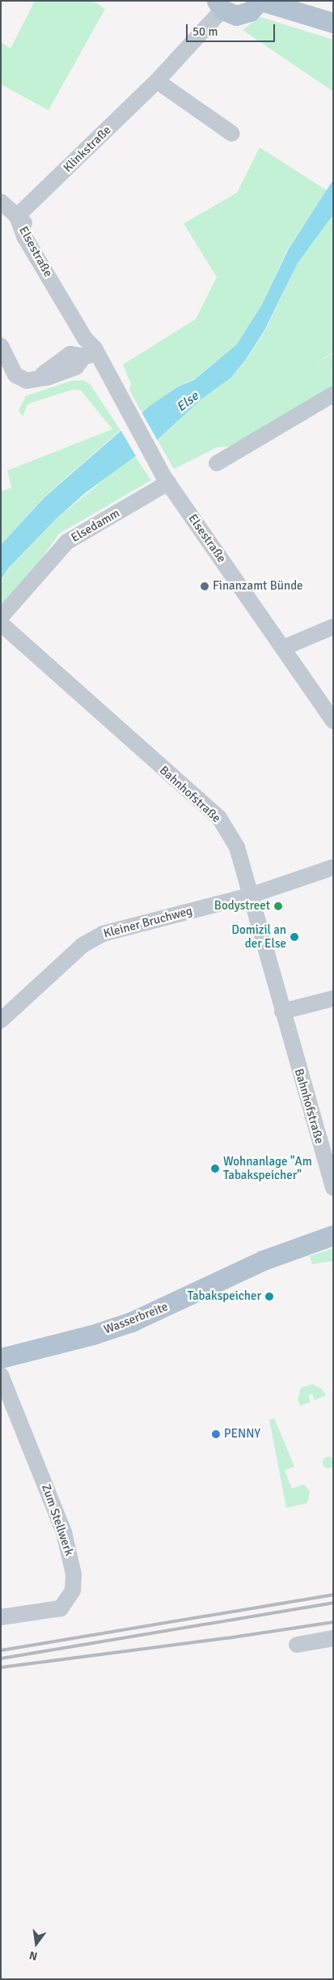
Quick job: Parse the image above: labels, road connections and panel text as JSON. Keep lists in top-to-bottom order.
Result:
{
  "streets": {
    "main road": ["Wasserbreite"],
    "street": [
      "Klinkstraße",
      "Elsestraße",
      "Elsedamm",
      "Bahnhofstraße",
      "Kleiner Bruchweg",
      "Zum Stellwerk"
    ]
  },
  "crossings": [
    ["Klinkstraße", "Elsestraße"],
    ["Elsestraße", "Elsedamm"],
    ["Bahnhofstraße", "Kleiner Bruchweg"]
  ],
  "water": ["Else"],
  "places": [
    "Finanzamt Bünde",
    "Bodystreet",
    "Domizil an der Else",
    "Wohnanlage \"Am Tabakspeicher\"",
    "Tabakspeicher",
    "PENNY"
  ],
  "scale_bar": "50 m",
  "north": "bottom"
}
